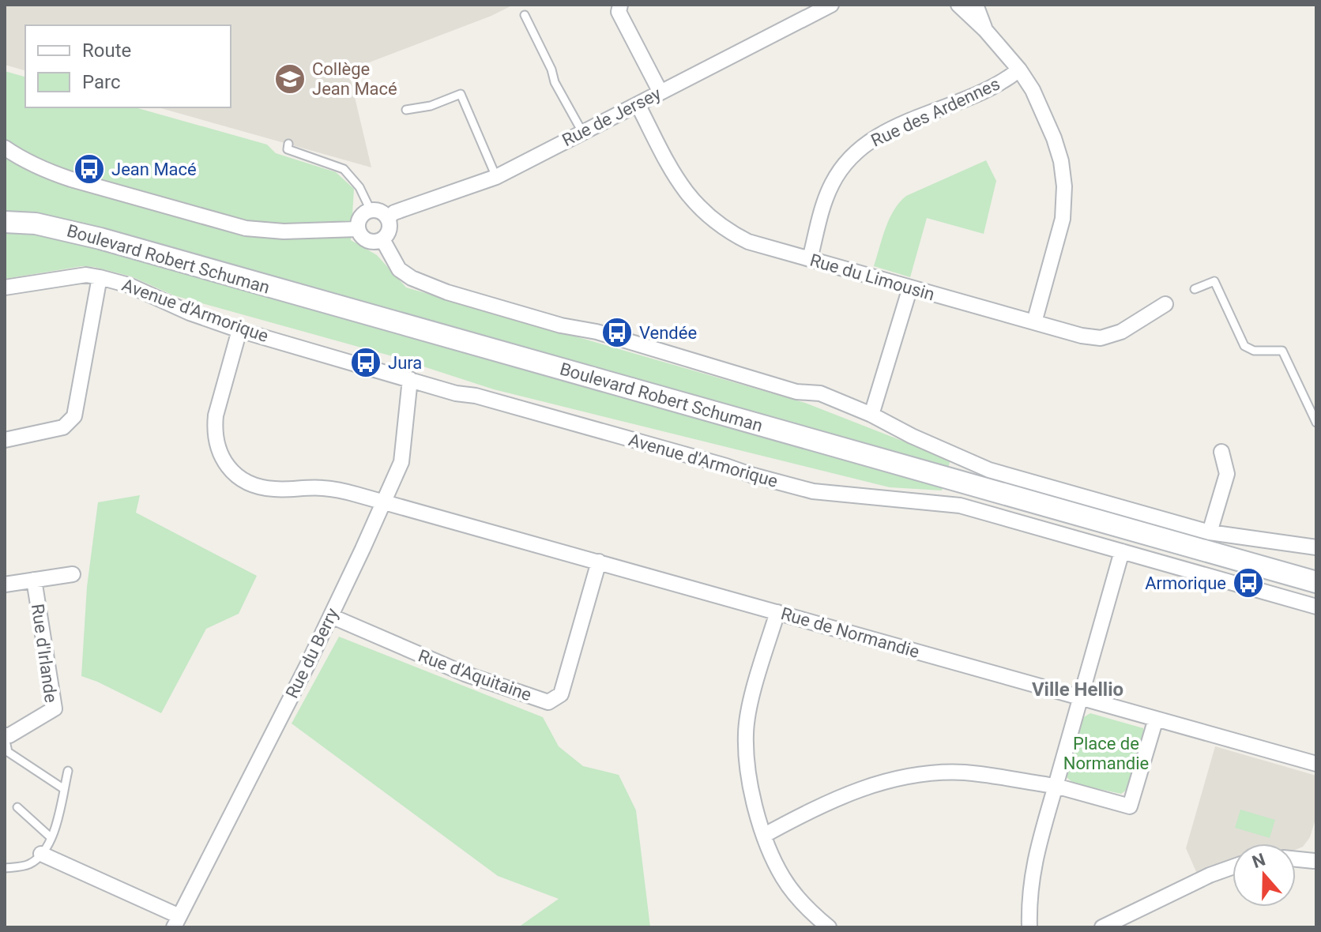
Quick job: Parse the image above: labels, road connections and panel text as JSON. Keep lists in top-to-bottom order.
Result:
{
  "streets": {
    "main road": ["Boulevard Robert Schuman"],
    "street": [
      "Rue des Ardennes",
      "Rue de Jersey",
      "Rue du Limousin",
      "Avenue d'Armorique",
      "Rue de Normandie",
      "Rue d'Irlande",
      "Rue du Berry",
      "Rue d'Aquitaine"
    ]
  },
  "crossings": [
    ["Rue des Ardennes", "Rue du Limousin"],
    ["Rue de Jersey", "Rue du Limousin"],
    ["Avenue d'Armorique", "Rue de Normandie"],
    ["Avenue d'Armorique", "Rue du Berry"],
    ["Rue de Normandie", "Rue du Berry"],
    ["Rue de Normandie", "Rue d'Aquitaine"],
    ["Rue du Berry", "Rue d'Aquitaine"]
  ],
  "districts": ["Ville Hellio"],
  "parks": ["Place de Normandie"],
  "places": {
    "school or university": ["Collège Jean Macé"],
    "bus stop": [
      "Jean Macé",
      "Vendée",
      "Jura",
      "Armorique"
    ]
  },
  "legend": ["Route", "Parc"],
  "north": "top"
}
